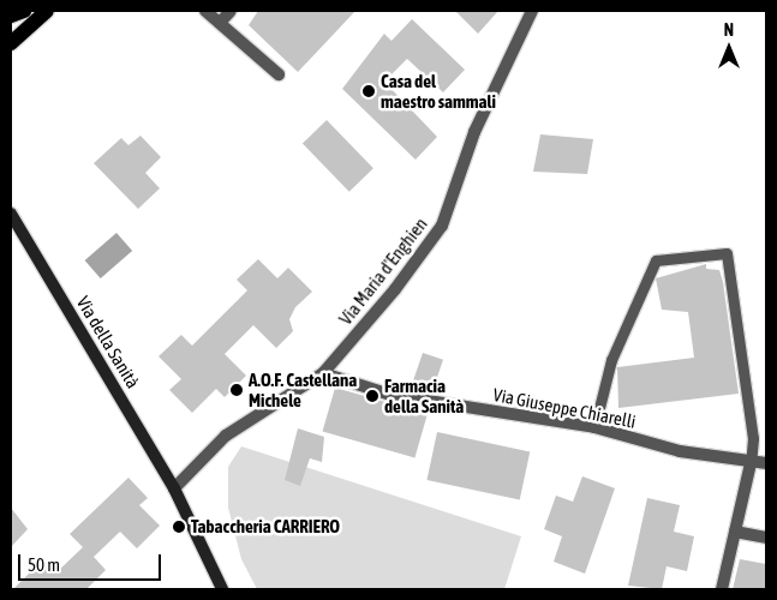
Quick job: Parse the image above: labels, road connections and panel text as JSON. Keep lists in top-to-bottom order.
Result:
{
  "streets": {
    "main road": ["Via della Sanità"],
    "street": ["Via Maria d'Enghien", "Via Giuseppe Chiarelli"]
  },
  "crossings": [
    ["Via Maria d'Enghien", "Via della Sanità"],
    ["Via Maria d'Enghien", "Via Giuseppe Chiarelli"]
  ],
  "places": [
    "Casa del maestro sammali",
    "A.O.F. Castellana Michele",
    "Farmacia della Sanità",
    "Tabaccheria CARRIERO"
  ],
  "scale_bar": "50 m",
  "north": "top"
}
